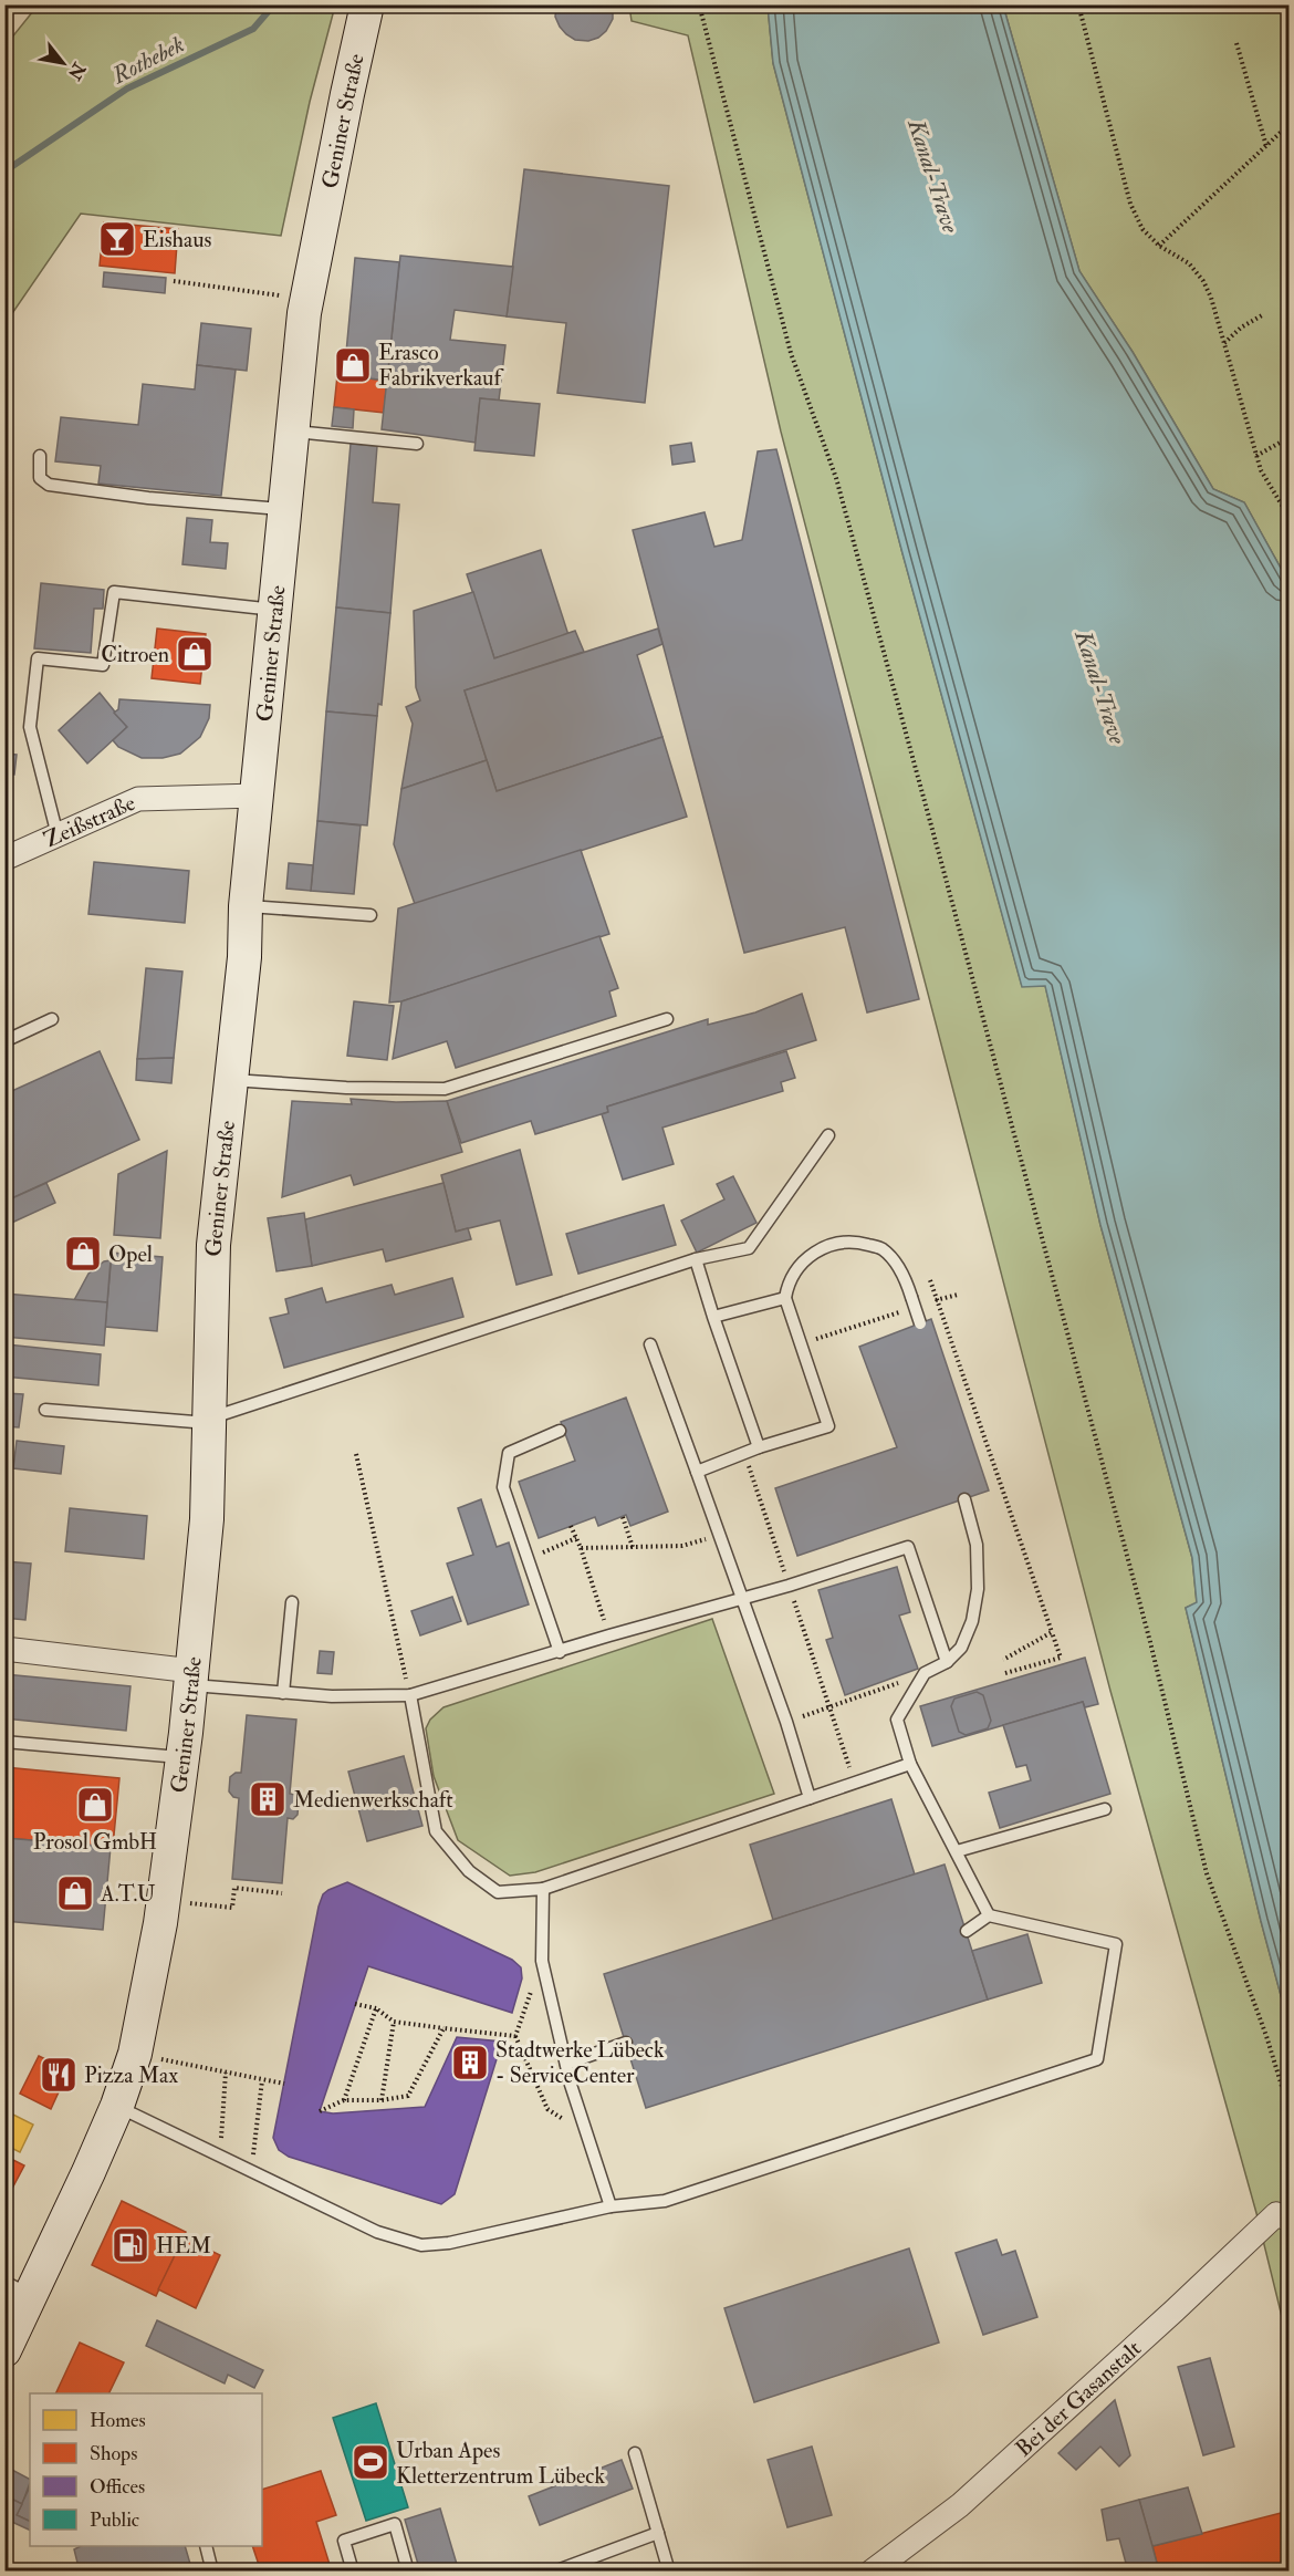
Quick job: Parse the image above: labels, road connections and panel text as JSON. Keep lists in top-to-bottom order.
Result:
{
  "streets": {
    "main road": ["Geniner Straße"],
    "street": ["Zeißstraße", "Bei der Gasanstalt"]
  },
  "crossings": [
    ["Geniner Straße", "Zeißstraße"]
  ],
  "water": ["Rothebek", "Kanal-Trave"],
  "places": {
    "bar": ["Eishaus"],
    "shop": [
      "Erasco Fabrikverkauf",
      "Citroen",
      "Opel",
      "Prosol GmbH",
      "A.T.U"
    ],
    "building": ["Medienwerkschaft", "Stadtwerke Lübeck - ServiceCenter"],
    "restaurant": ["Pizza Max"],
    "fuel station": ["HEM"],
    "sports": ["Urban Apes Kletterzentrum Lübeck"]
  },
  "legend": [
    "Homes",
    "Shops",
    "Offices",
    "Public"
  ],
  "north": "bottom right"
}
